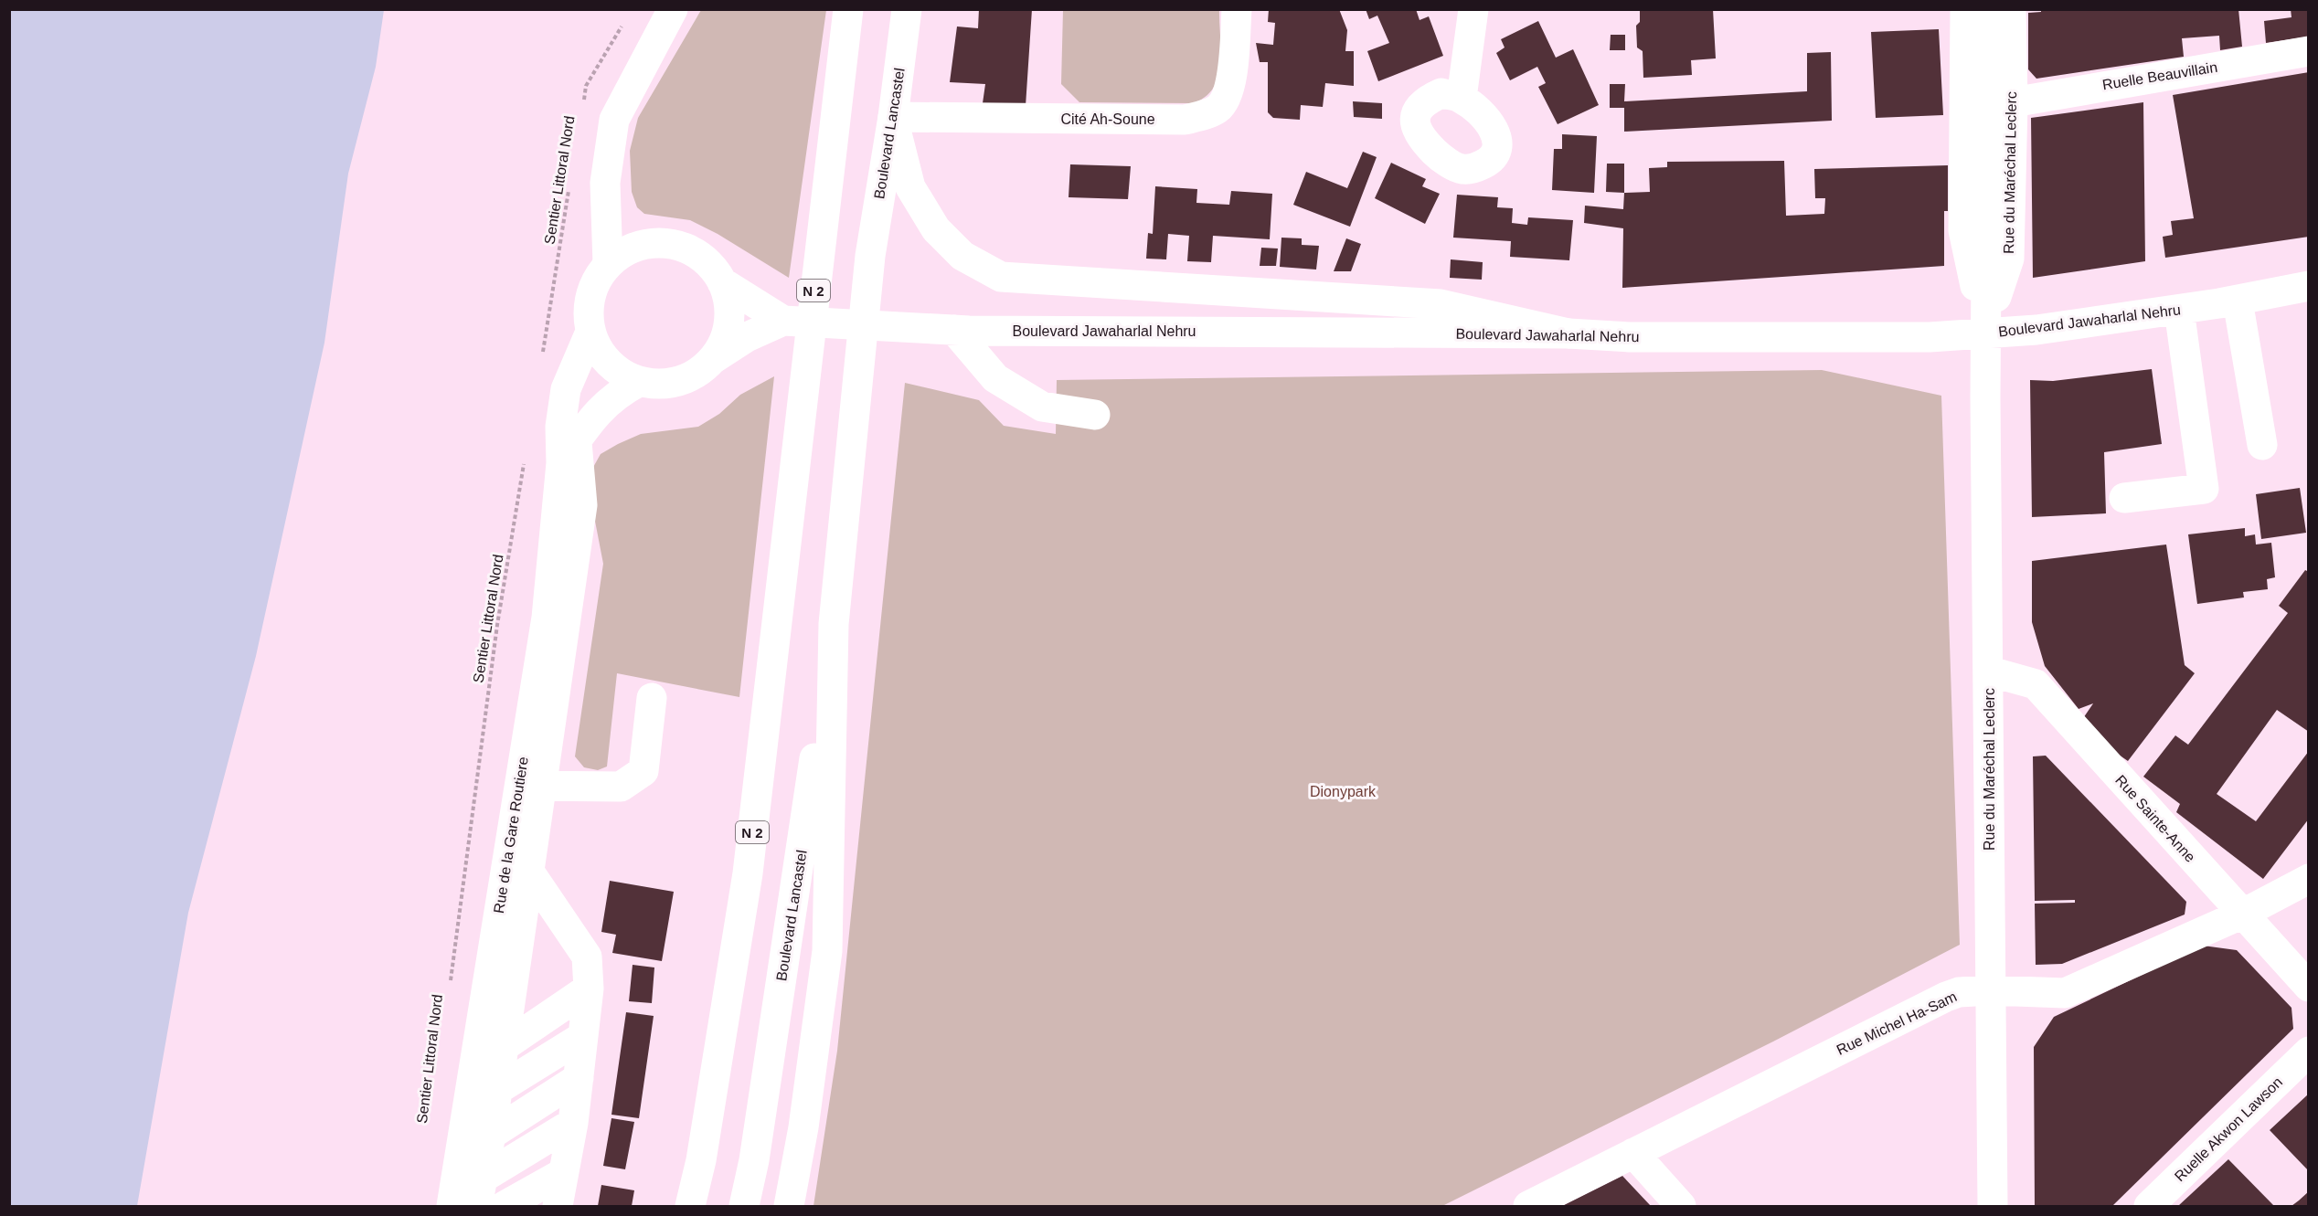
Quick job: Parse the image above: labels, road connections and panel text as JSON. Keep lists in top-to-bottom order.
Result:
{
  "streets": {
    "street": [
      "Ruelle Beauvillain",
      "Cité Ah-Soune",
      "Boulevard Lancastel",
      "Rue du Maréchal Leclerc",
      "N 2",
      "Boulevard Jawaharlal Nehru",
      "Rue Sainte-Anne",
      "Rue de la Gare Routiere",
      "Rue Michel Ha-Sam",
      "Ruelle Akwon Lawson"
    ],
    "path": ["Sentier Littoral Nord"]
  },
  "crossings": [
    ["Ruelle Beauvillain", "Rue du Maréchal Leclerc"],
    ["Cité Ah-Soune", "Boulevard Lancastel"],
    ["Rue du Maréchal Leclerc", "Boulevard Jawaharlal Nehru"],
    ["Rue du Maréchal Leclerc", "Rue Sainte-Anne"],
    ["Rue du Maréchal Leclerc", "Rue Michel Ha-Sam"],
    ["Boulevard Jawaharlal Nehru", "Rue de la Gare Routiere"],
    ["Rue Sainte-Anne", "Rue Michel Ha-Sam"]
  ],
  "parks": ["Dionypark"]
}
